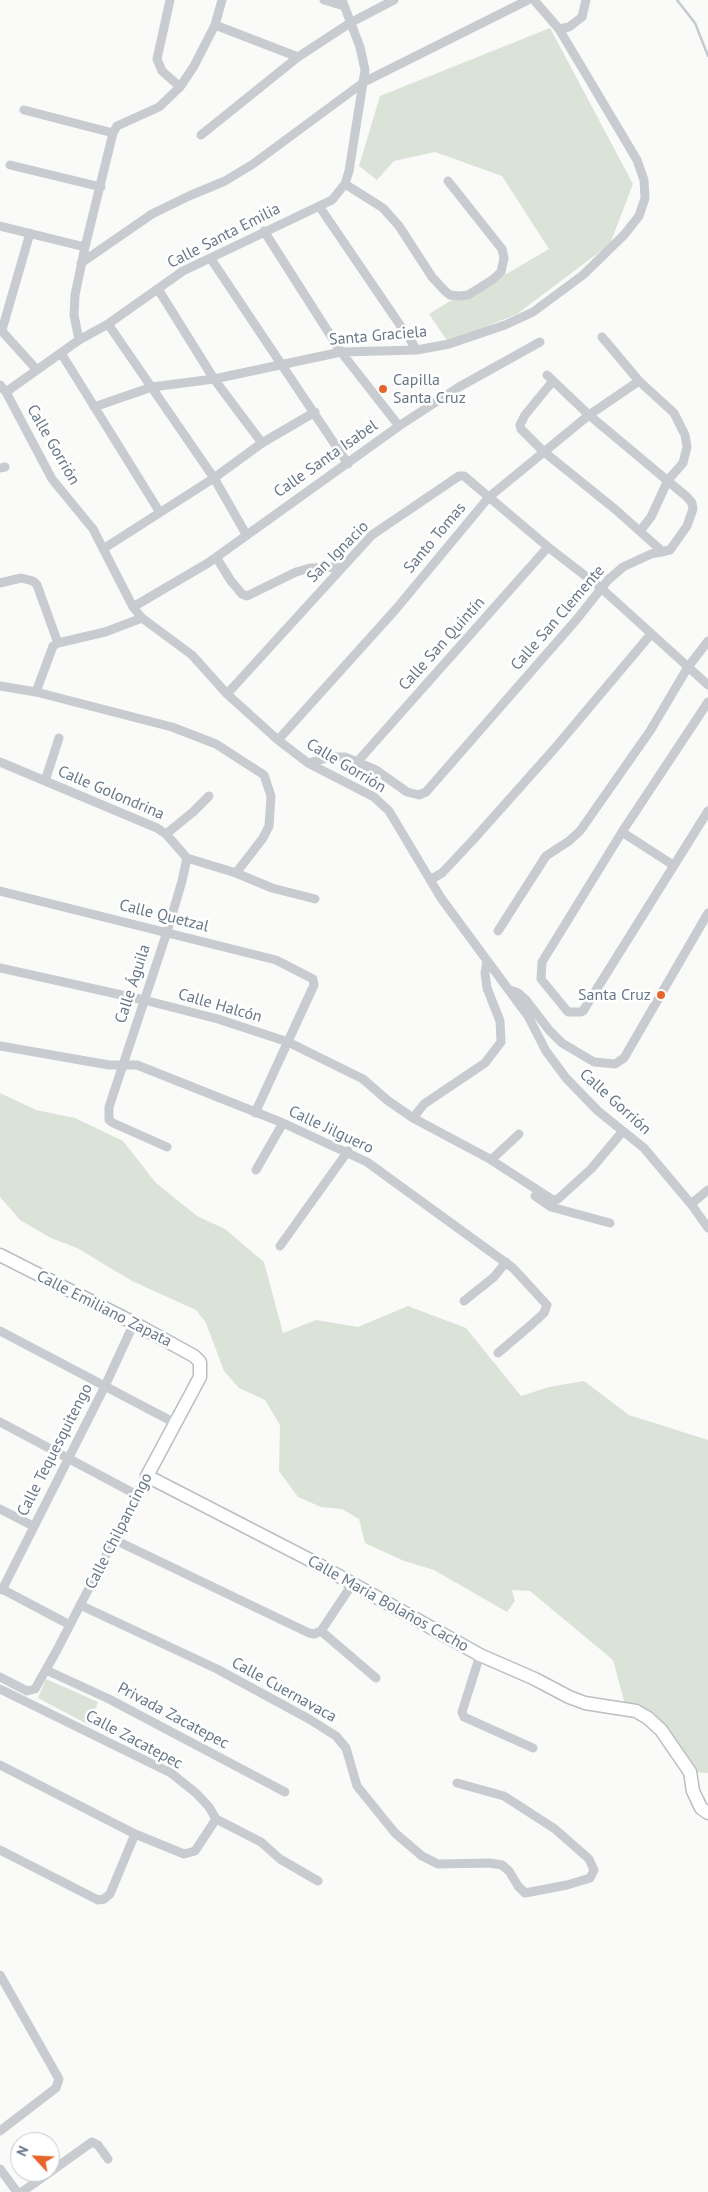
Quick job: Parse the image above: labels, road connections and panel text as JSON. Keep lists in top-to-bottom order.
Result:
{
  "streets": {
    "street": [
      "Calle Santa Emilia",
      "Santa Graciela",
      "Calle Gorrión",
      "Calle Santa Isabel",
      "Santo Tomas",
      "San Ignacio",
      "Calle San Clemente",
      "Calle San Quintín",
      "Calle Golondrina",
      "Calle Quetzal",
      "Calle Águila",
      "Calle Halcón",
      "Calle Jilguero",
      "Calle Emiliano Zapata",
      "Calle Tequesquitengo",
      "Calle Chilpancingo",
      "Calle María Bolaños Cacho",
      "Calle Cuernavaca",
      "Privada Zacatepec",
      "Calle Zacatepec"
    ]
  },
  "crossings": [
    ["Calle Santa Emilia", "Calle Gorrión"],
    ["Calle Gorrión", "Calle Santa Isabel"],
    ["Calle Gorrión", "Santo Tomas"],
    ["Calle Gorrión", "San Ignacio"],
    ["Calle Gorrión", "Calle San Clemente"],
    ["Calle Gorrión", "Calle Halcón"],
    ["Santo Tomas", "San Ignacio"],
    ["Santo Tomas", "Calle San Clemente"],
    ["San Ignacio", "Calle San Clemente"],
    ["San Ignacio", "Calle San Quintín"],
    ["Calle San Clemente", "Calle San Quintín"],
    ["Calle Golondrina", "Calle Águila"],
    ["Calle Quetzal", "Calle Águila"],
    ["Calle Quetzal", "Calle Halcón"],
    ["Calle Águila", "Calle Halcón"],
    ["Calle Águila", "Calle Jilguero"],
    ["Calle Emiliano Zapata", "Calle Tequesquitengo"],
    ["Calle Emiliano Zapata", "Calle Chilpancingo"],
    ["Calle Chilpancingo", "Calle María Bolaños Cacho"],
    ["Calle Chilpancingo", "Calle Cuernavaca"],
    ["Calle Chilpancingo", "Privada Zacatepec"]
  ],
  "places": ["Capilla Santa Cruz", "Santa Cruz"],
  "north": "top left"
}
